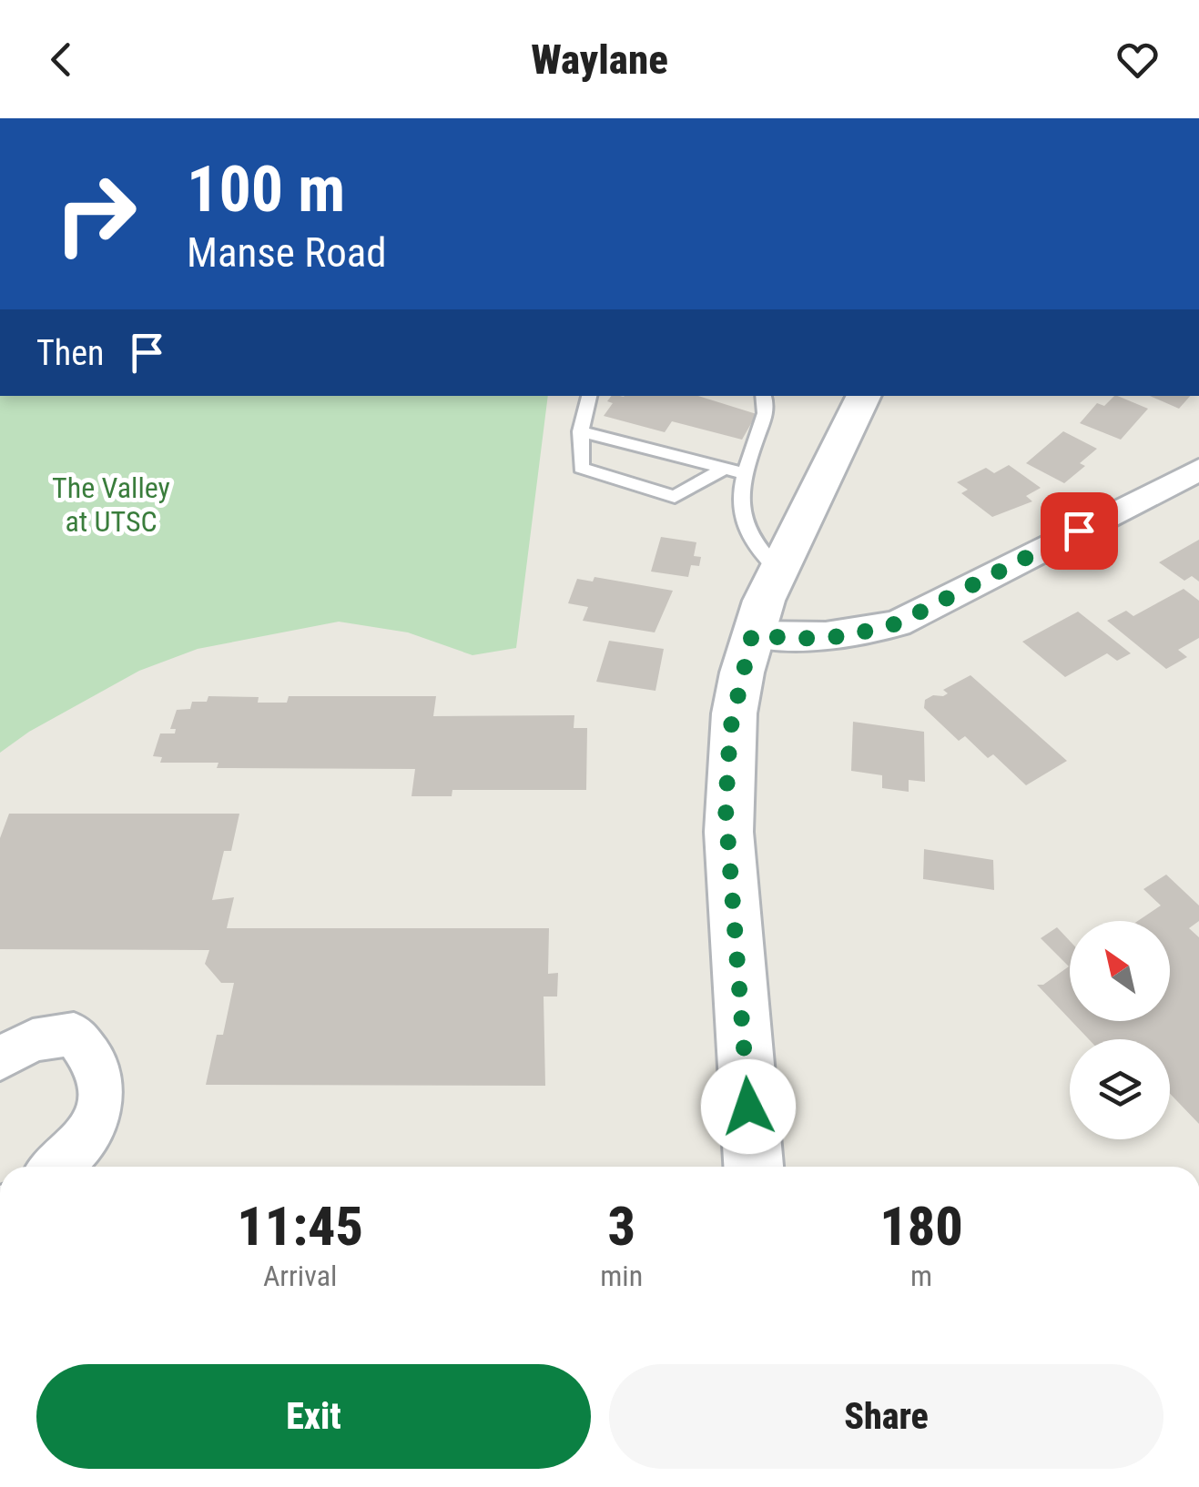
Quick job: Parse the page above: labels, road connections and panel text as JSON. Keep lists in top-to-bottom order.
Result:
{
  "parks": ["The Valley at UTSC"],
  "north": "top left",
  "page": {
    "header": "Waylane",
    "turn": ["100 m", "Manse Road"],
    "then": "Then",
    "eta": [
      "11:45",
      "Arrival",
      "3",
      "min",
      "180",
      "m"
    ],
    "buttons": ["Exit", "Share"]
  }
}
